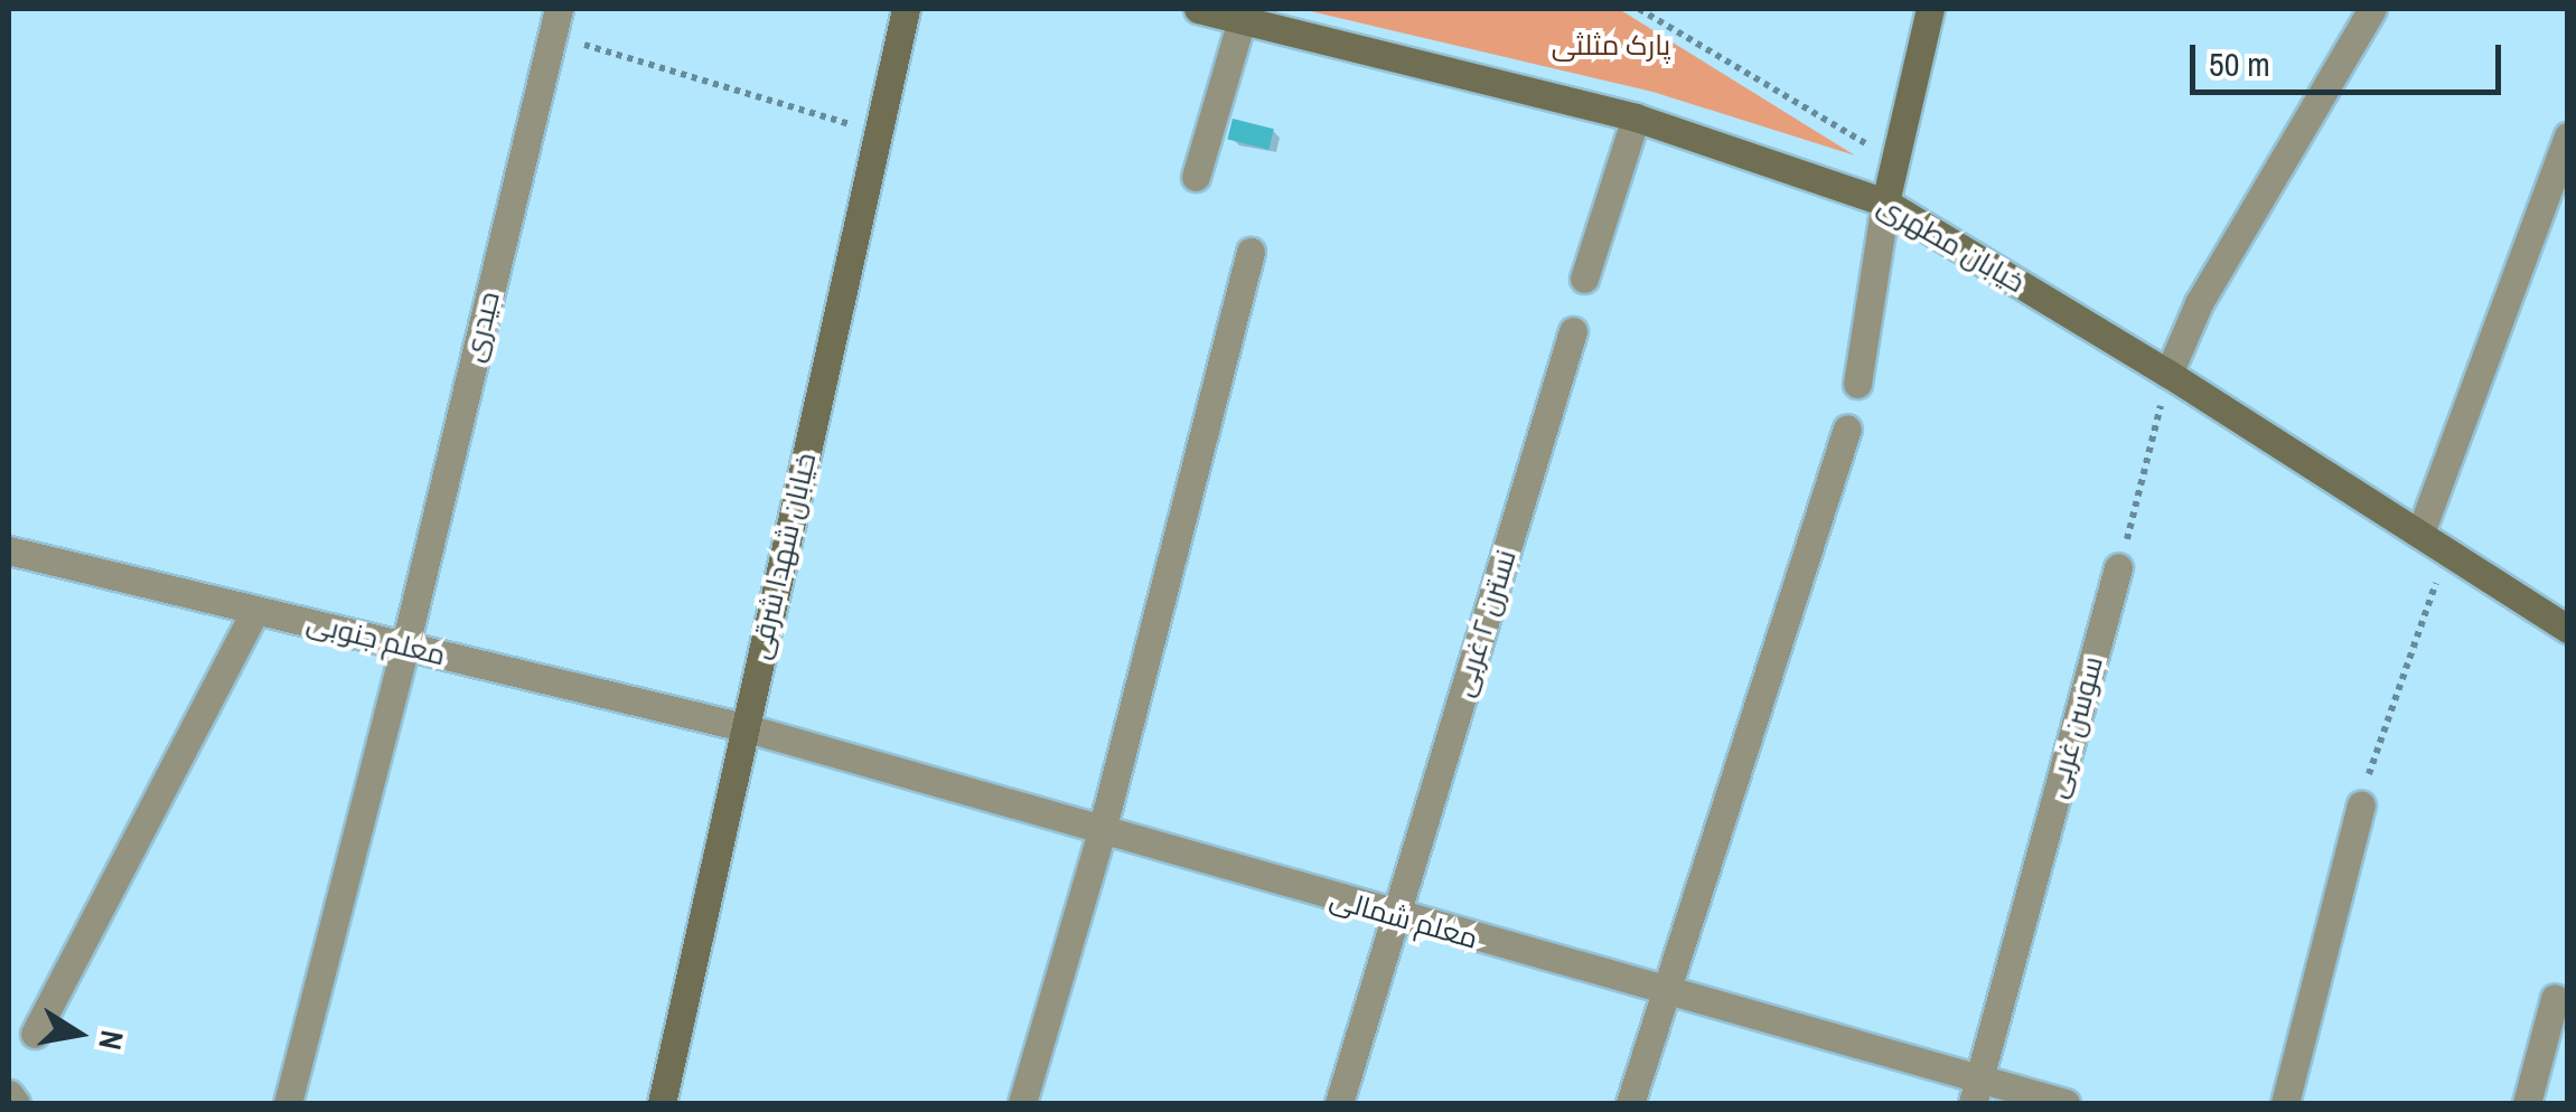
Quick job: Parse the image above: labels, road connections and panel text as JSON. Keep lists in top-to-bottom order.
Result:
{
  "streets": {
    "main road": ["خیابان مطهری", "خیابان شهدا شرقی"],
    "street": [
      "حیدری",
      "نسترن ۲ غربی",
      "معلم جنوبی",
      "سوسن غربی",
      "معلم شمالی"
    ]
  },
  "crossings": [
    ["حیدری", "معلم جنوبی"],
    ["خیابان شهدا شرقی", "معلم جنوبی"],
    ["خیابان شهدا شرقی", "معلم شمالی"],
    ["نسترن ۲ غربی", "معلم شمالی"],
    ["معلم جنوبی", "معلم شمالی"],
    ["سوسن غربی", "معلم شمالی"]
  ],
  "parks": ["پارک مثلثی"],
  "scale_bar": "50 m",
  "north": "right"
}
